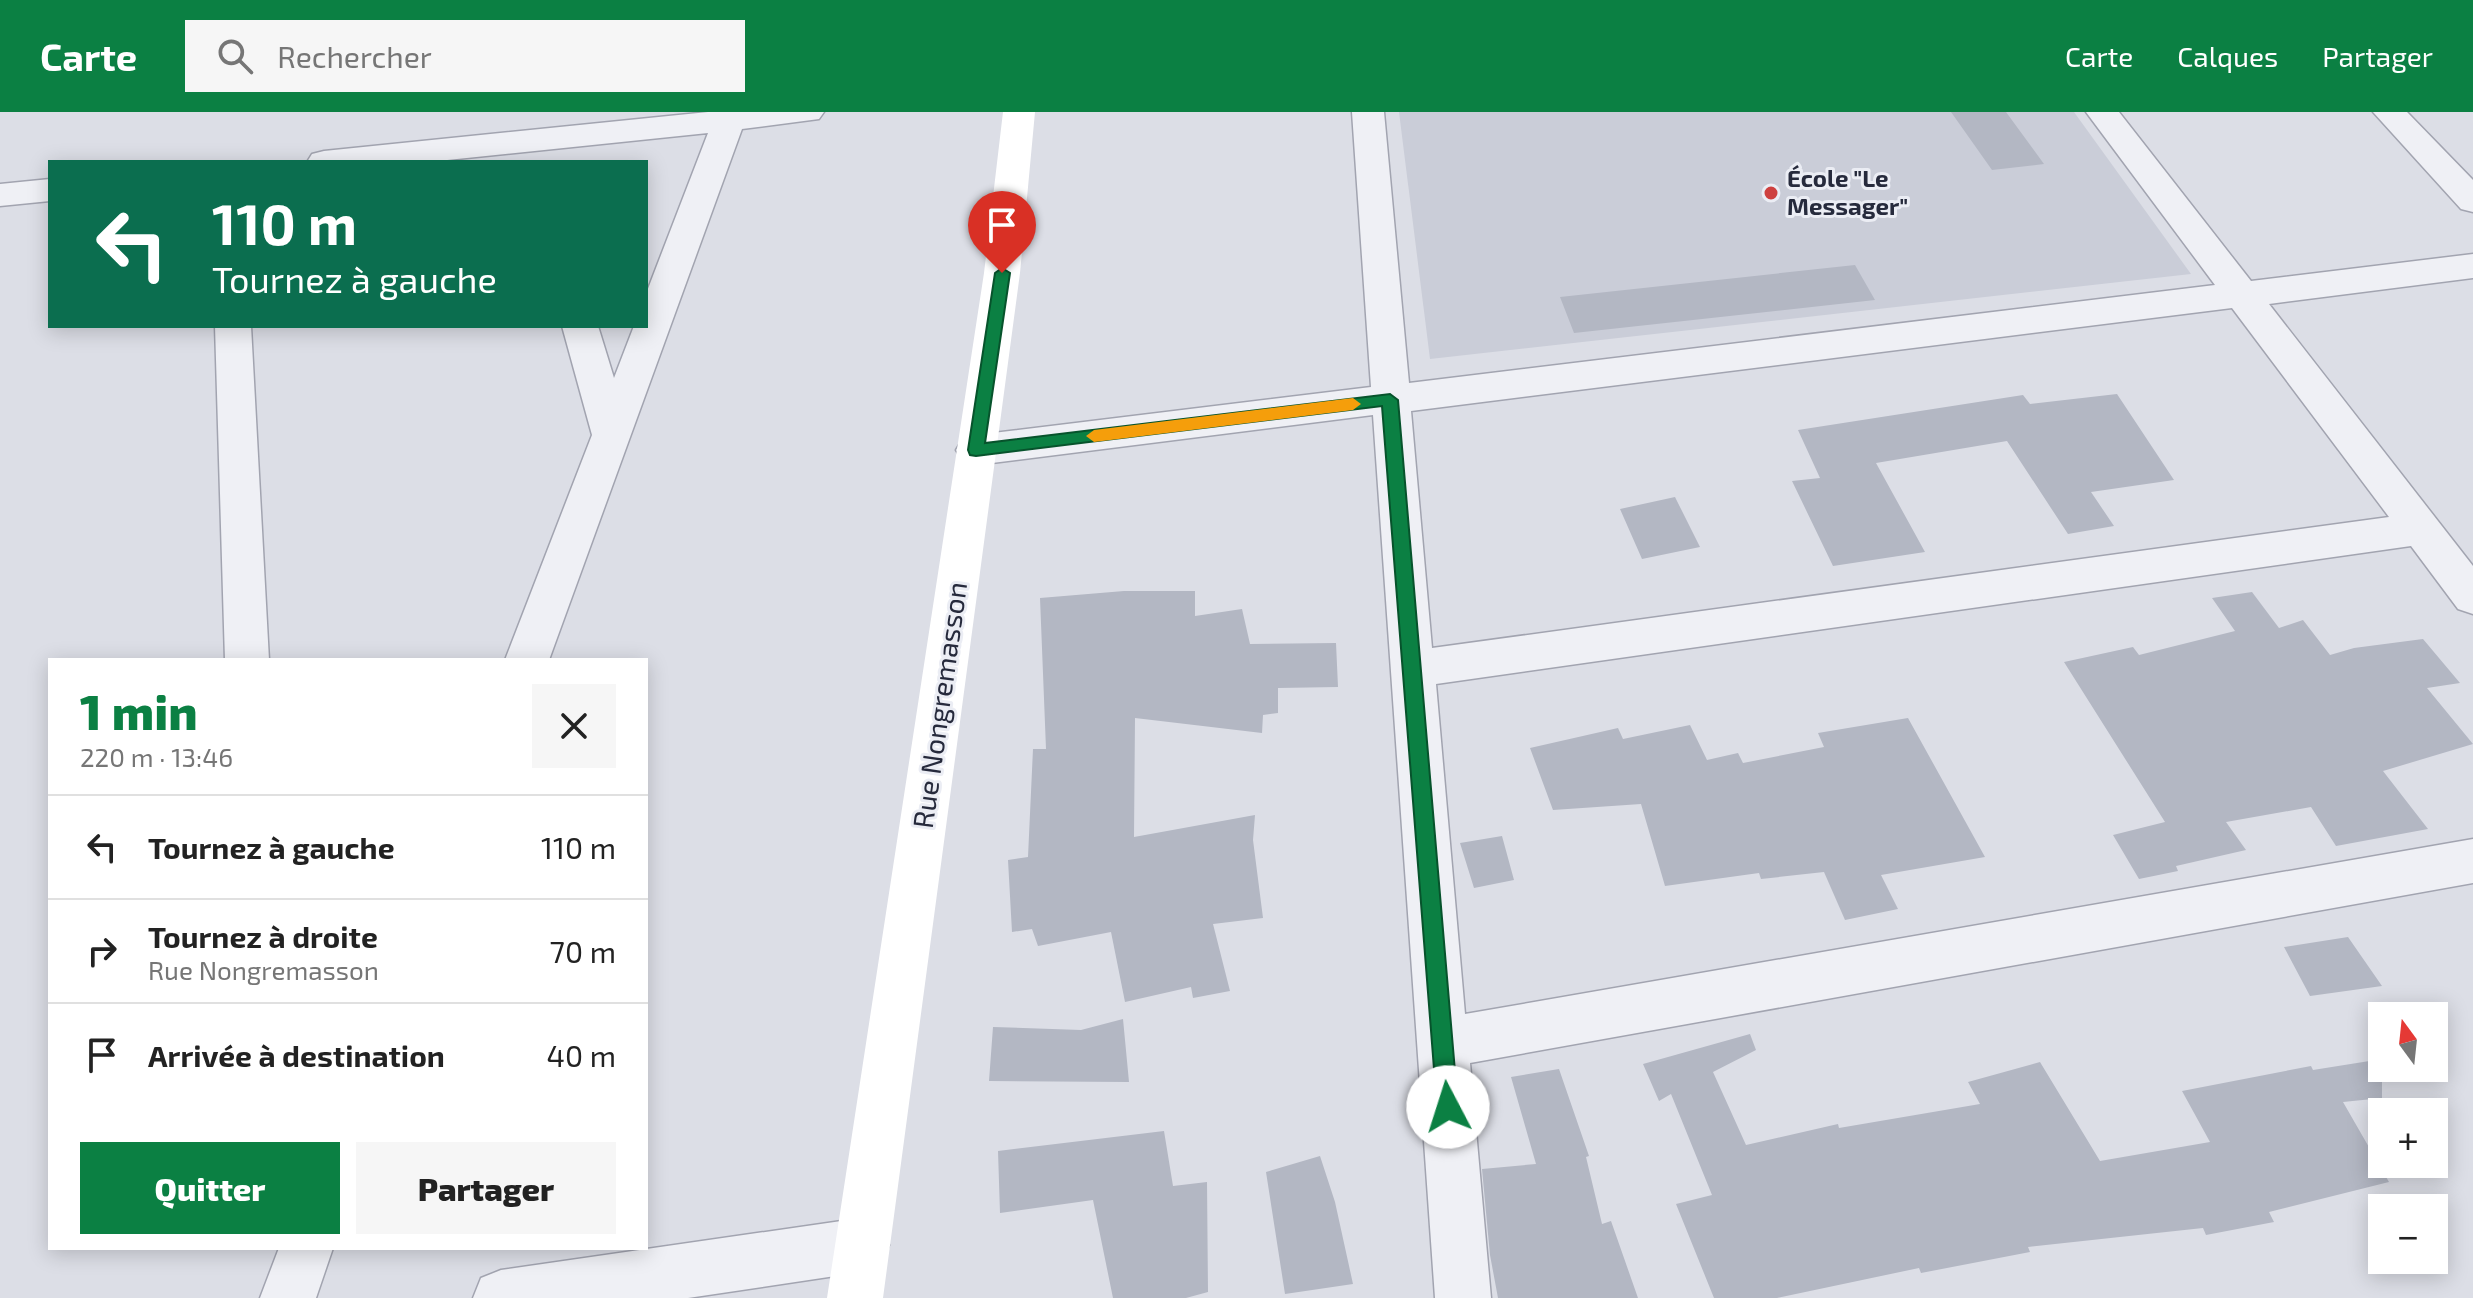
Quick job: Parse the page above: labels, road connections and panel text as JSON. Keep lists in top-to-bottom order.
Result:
{
  "streets": {
    "street": ["Rue Nongremasson"]
  },
  "places": ["École \"Le Messager\""],
  "north": "top",
  "page": {
    "header": "Carte",
    "search": "Rechercher",
    "nav": ["Carte", "Calques", "Partager"],
    "turn": ["110 m", "Tournez à gauche"],
    "heading": ["1 min", "220 m · 13:46"],
    "list": [
      {
        "name": "Tournez à gauche",
        "value": "110 m"
      },
      {
        "name": "Tournez à droite",
        "note": "Rue Nongremasson",
        "value": "70 m"
      },
      {
        "name": "Arrivée à destination",
        "value": "40 m"
      }
    ],
    "map_buttons": ["+", "−"],
    "buttons": ["Quitter", "Partager"]
  }
}
